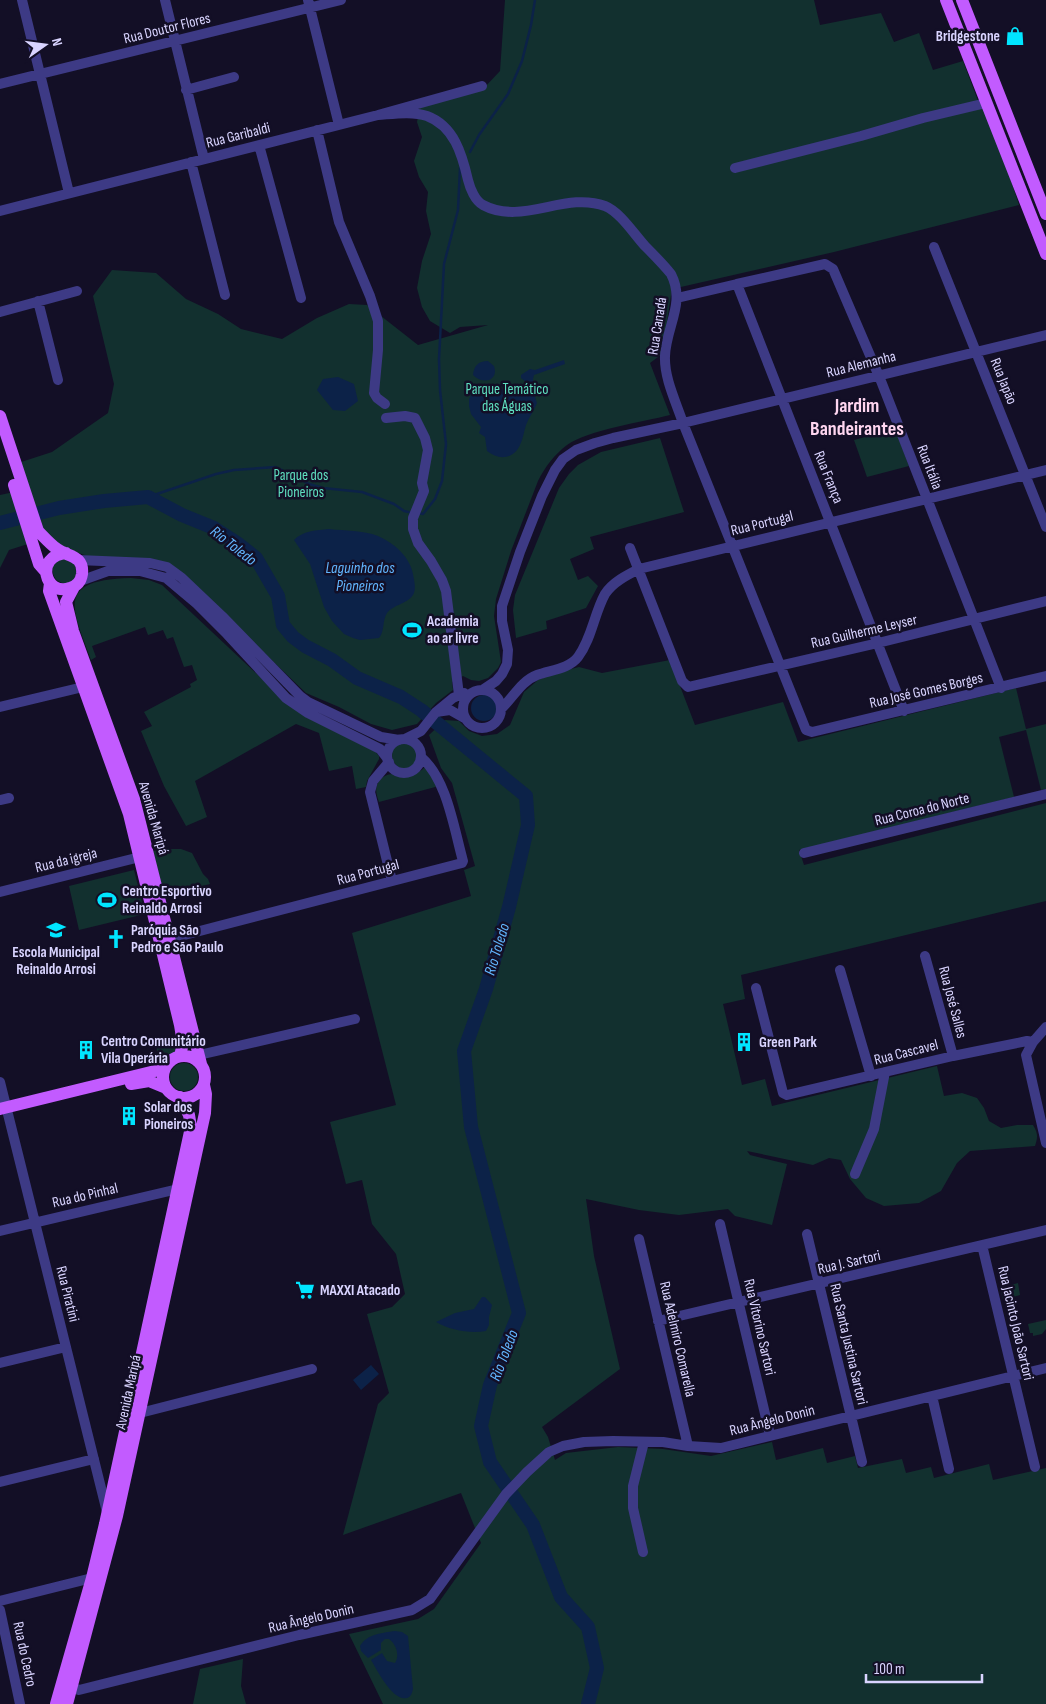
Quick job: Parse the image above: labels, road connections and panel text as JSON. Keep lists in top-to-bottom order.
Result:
{
  "streets": {
    "main road": ["Avenida Maripá"],
    "street": [
      "Rua Doutor Flores",
      "Rua Garibaldi",
      "Rua Canadá",
      "Rua Alemanha",
      "Rua Japão",
      "Rua Itália",
      "Rua França",
      "Rua Portugal",
      "Rua Guilherme Leyser",
      "Rua José Gomes Borges",
      "Rua Coroa do Norte",
      "Rua da igreja",
      "Rua José Salles",
      "Rua Cascavel",
      "Rua do Pinhal",
      "Rua J. Sartori",
      "Rua Piratini",
      "Rua Jacinto João Sartori",
      "Rua Vitorino Sartori",
      "Rua Adelmiro Comarella",
      "Rua Santa Justina Sartori",
      "Rua Ângelo Donin",
      "Rua do Cedro"
    ]
  },
  "crossings": [
    ["Rua Garibaldi", "Rua Canadá"],
    ["Rua Canadá", "Rua Alemanha"],
    ["Rua Canadá", "Rua Portugal"],
    ["Rua Canadá", "Rua Guilherme Leyser"],
    ["Rua Canadá", "Rua José Gomes Borges"],
    ["Rua Alemanha", "Rua Japão"],
    ["Rua Alemanha", "Rua Itália"],
    ["Rua Alemanha", "Rua França"],
    ["Rua Alemanha", "Rua Portugal"],
    ["Rua Japão", "Rua Portugal"],
    ["Rua Itália", "Rua França"],
    ["Rua Itália", "Rua Portugal"],
    ["Rua Itália", "Rua Guilherme Leyser"],
    ["Rua Itália", "Rua José Gomes Borges"],
    ["Rua França", "Rua Portugal"],
    ["Rua França", "Rua Guilherme Leyser"],
    ["Rua França", "Rua José Gomes Borges"],
    ["Rua Portugal", "Rua Guilherme Leyser"],
    ["Rua Portugal", "Avenida Maripá"],
    ["Avenida Maripá", "Rua da igreja"],
    ["Avenida Maripá", "Rua do Pinhal"],
    ["Avenida Maripá", "Rua Piratini"],
    ["Avenida Maripá", "Rua Ângelo Donin"],
    ["Rua José Salles", "Rua Cascavel"],
    ["Rua do Pinhal", "Rua Piratini"],
    ["Rua J. Sartori", "Rua Jacinto João Sartori"],
    ["Rua J. Sartori", "Rua Vitorino Sartori"],
    ["Rua J. Sartori", "Rua Adelmiro Comarella"],
    ["Rua J. Sartori", "Rua Santa Justina Sartori"],
    ["Rua Jacinto João Sartori", "Rua Ângelo Donin"],
    ["Rua Vitorino Sartori", "Rua Ângelo Donin"],
    ["Rua Adelmiro Comarella", "Rua Ângelo Donin"],
    ["Rua Santa Justina Sartori", "Rua Ângelo Donin"]
  ],
  "districts": ["Jardim Bandeirantes"],
  "water": ["Rio Toledo", "Laguinho dos Pioneiros"],
  "parks": ["Parque Temático das Águas", "Parque dos Pioneiros"],
  "places": {
    "shop": ["Bridgestone"],
    "sports": ["Academia ao ar livre", "Centro Esportivo Reinaldo Arrosi"],
    "school or university": ["Escola Municipal Reinaldo Arrosi"],
    "church": ["Paróquia São Pedro e São Paulo"],
    "building": ["Green Park", "Centro Comunitário Vila Operária", "Solar dos Pioneiros"],
    "supermarket": ["MAXXI Atacado"]
  },
  "scale_bar": "100 m",
  "north": "right"
}
